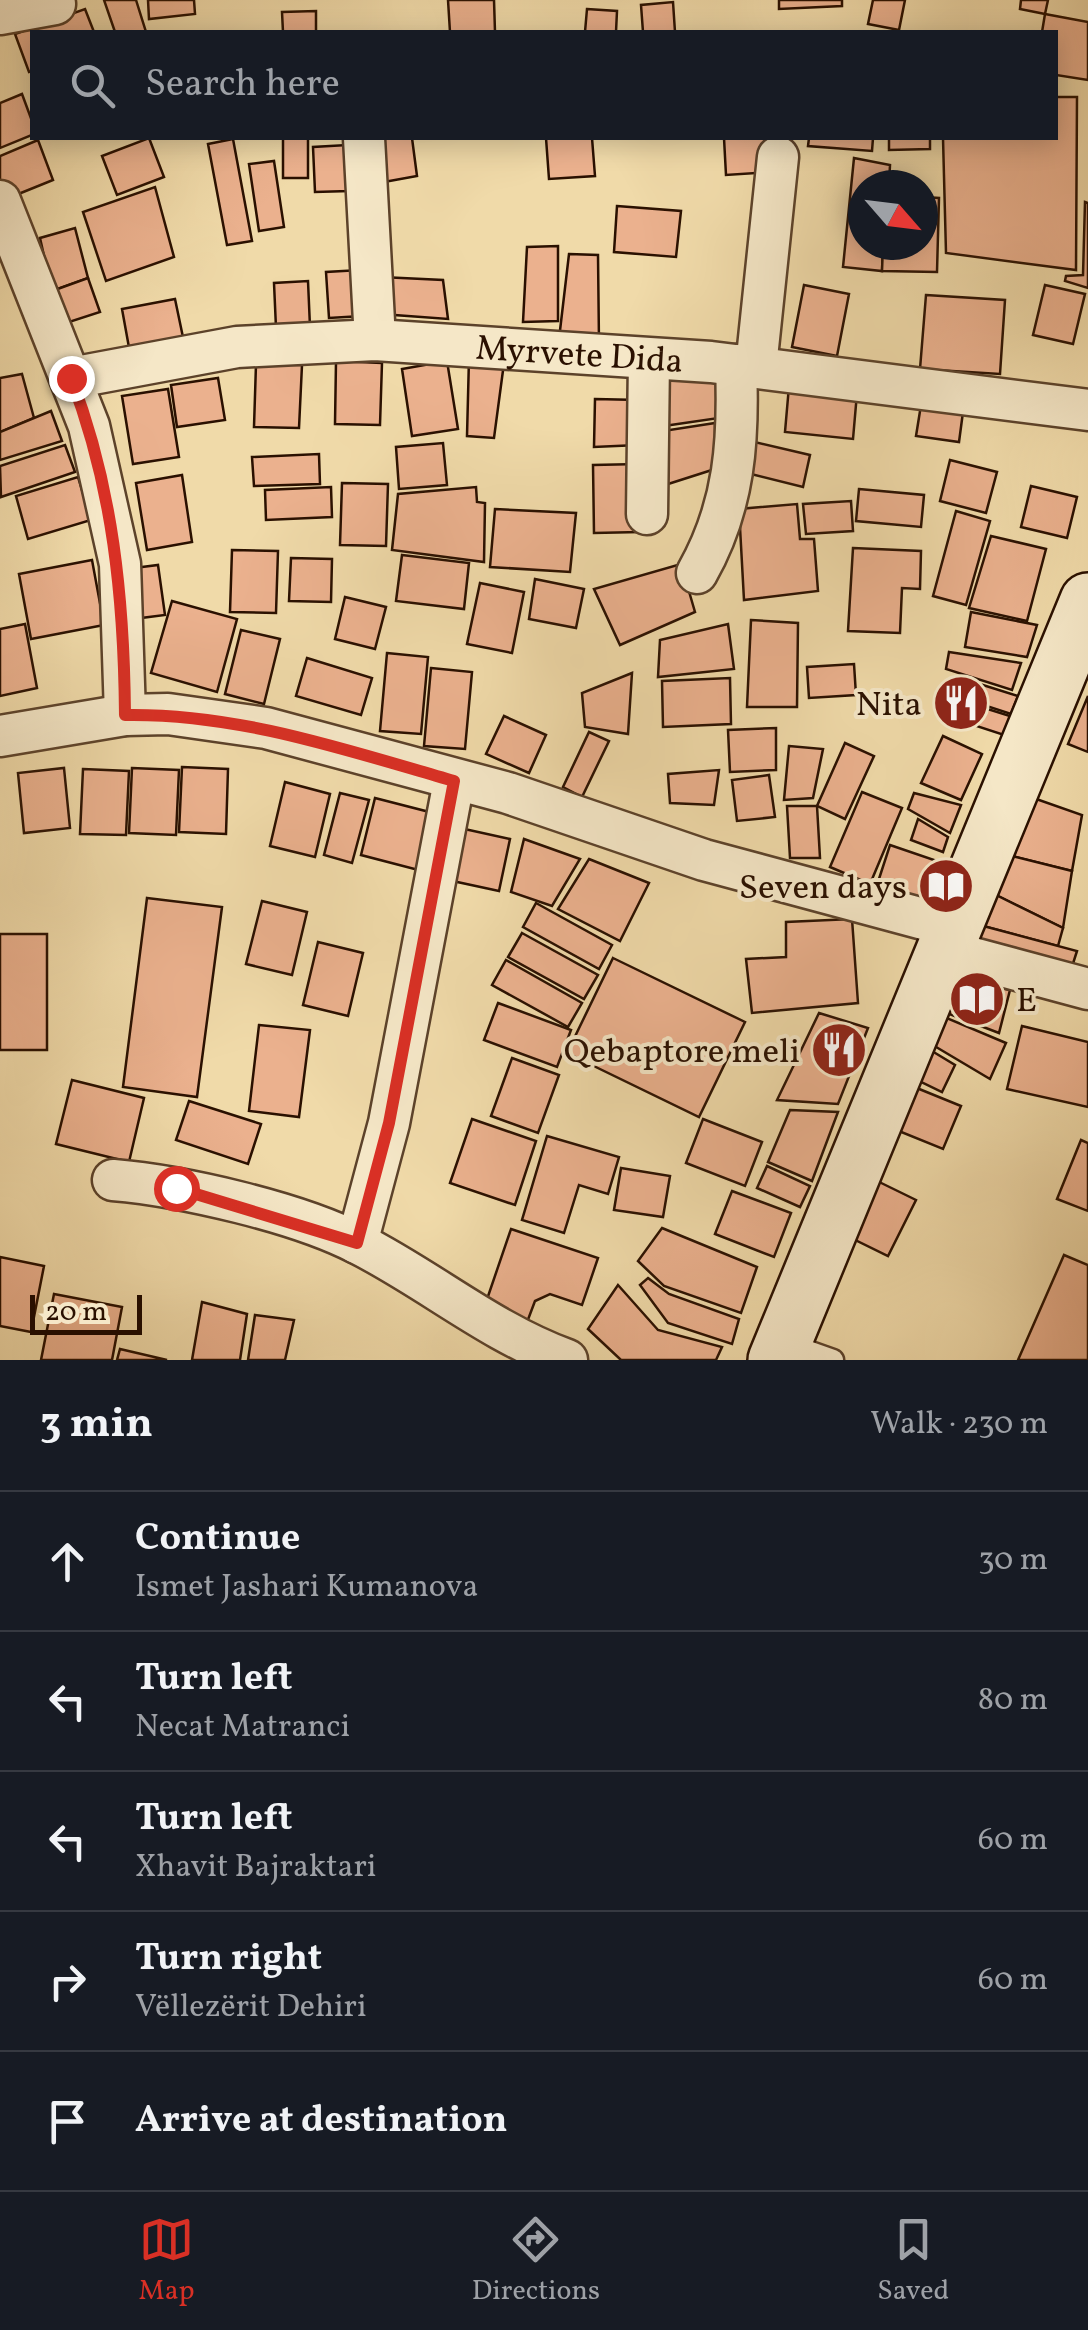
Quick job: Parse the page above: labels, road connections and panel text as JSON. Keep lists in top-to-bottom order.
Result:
{
  "streets": {
    "street": ["Myrvete Dida"]
  },
  "places": {
    "restaurant": ["Nita", "Qebaptore meli"],
    "library": ["Seven days", "E"]
  },
  "scale_bar": "20 m",
  "north": "bottom right",
  "page": {
    "search": "Search here",
    "scale": "20 m",
    "heading": ["3 min", "Walk · 230 m"],
    "list": [
      ["Continue", "Ismet Jashari Kumanova", "30 m"],
      ["Turn left", "Necat Matranci", "80 m"],
      ["Turn left", "Xhavit Bajraktari", "60 m"],
      ["Turn right", "Vëllezërit Dehiri", "60 m"],
      "Arrive at destination"
    ],
    "nav": ["Map", "Directions", "Saved"]
  }
}
